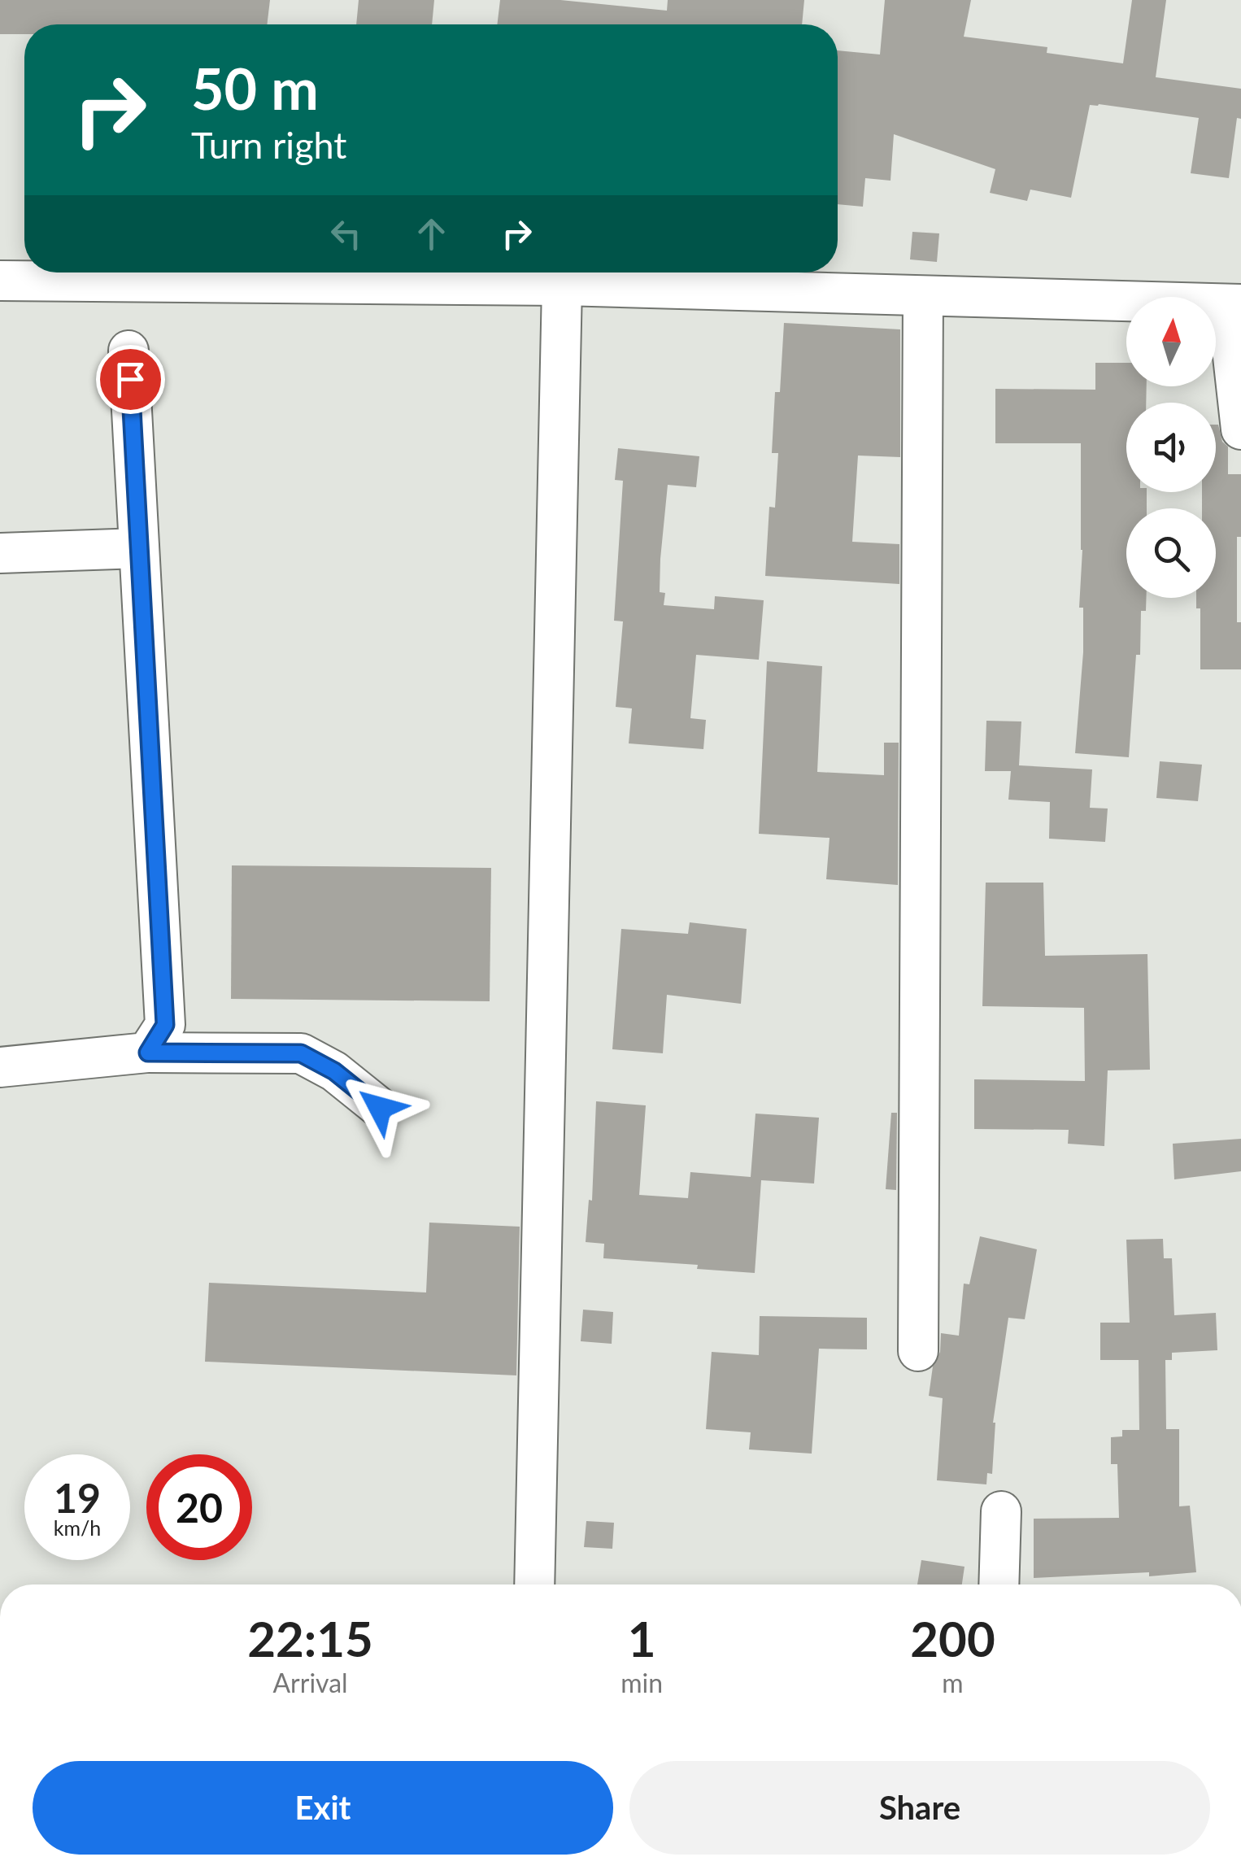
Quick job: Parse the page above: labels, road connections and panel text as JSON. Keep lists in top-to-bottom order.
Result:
{
  "north": "top",
  "page": {
    "turn": ["50 m", "Turn right"],
    "speed": "19 km/h",
    "limit": "20",
    "eta": [
      "22:15",
      "Arrival",
      "1",
      "min",
      "200",
      "m"
    ],
    "buttons": ["Exit", "Share"]
  }
}
